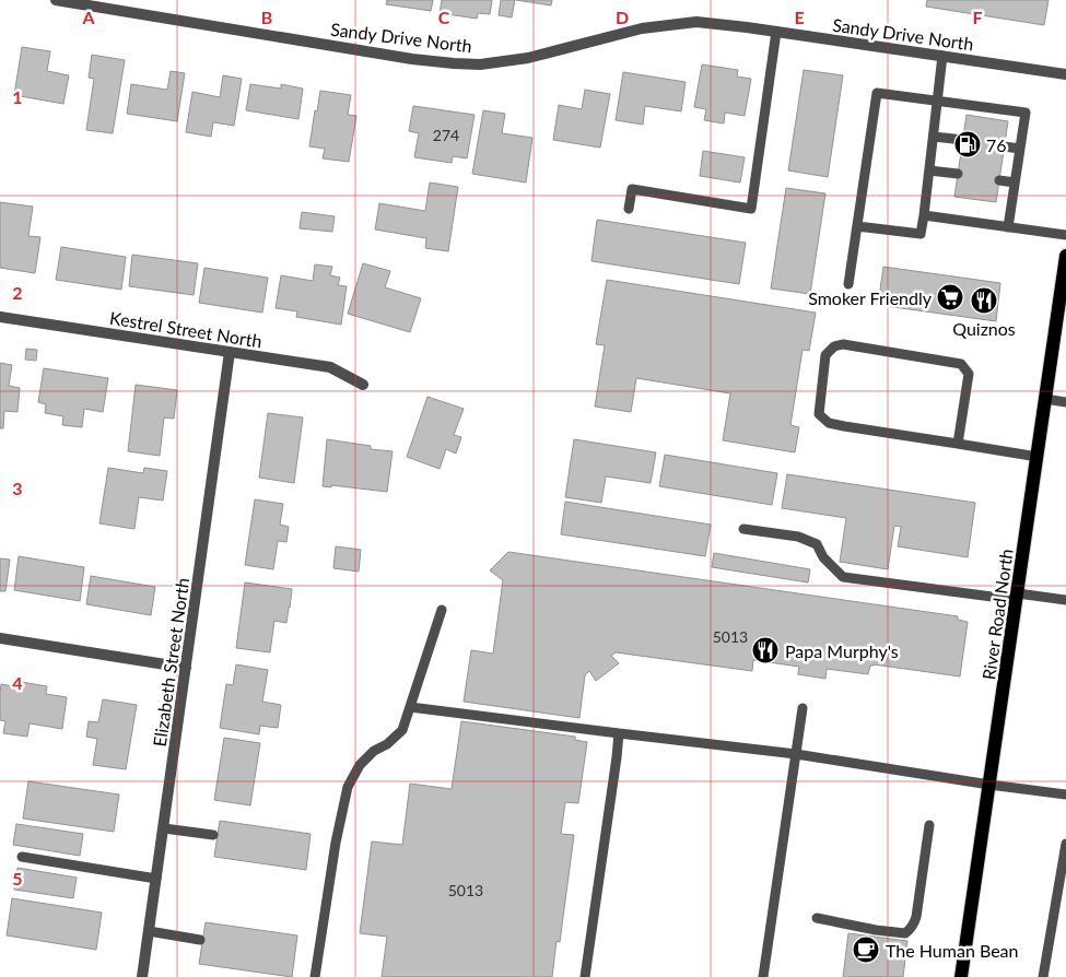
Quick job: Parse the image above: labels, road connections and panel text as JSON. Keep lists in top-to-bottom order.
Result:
{
  "streets": {
    "main road": ["River Road North"],
    "street": ["Sandy Drive North", "Kestrel Street North", "Elizabeth Street North"]
  },
  "crossings": [
    ["Kestrel Street North", "Elizabeth Street North"]
  ],
  "places": {
    "fuel station": ["76"],
    "supermarket": ["Smoker Friendly"],
    "restaurant": ["Quiznos", "Papa Murphy's"],
    "cafe": ["The Human Bean"]
  },
  "house_numbers": ["274", "5013", "5013"],
  "grid": {
    "columns": [
      "A",
      "B",
      "C",
      "D",
      "E",
      "F"
    ],
    "rows": [
      "1",
      "2",
      "3",
      "4",
      "5"
    ]
  }
}
